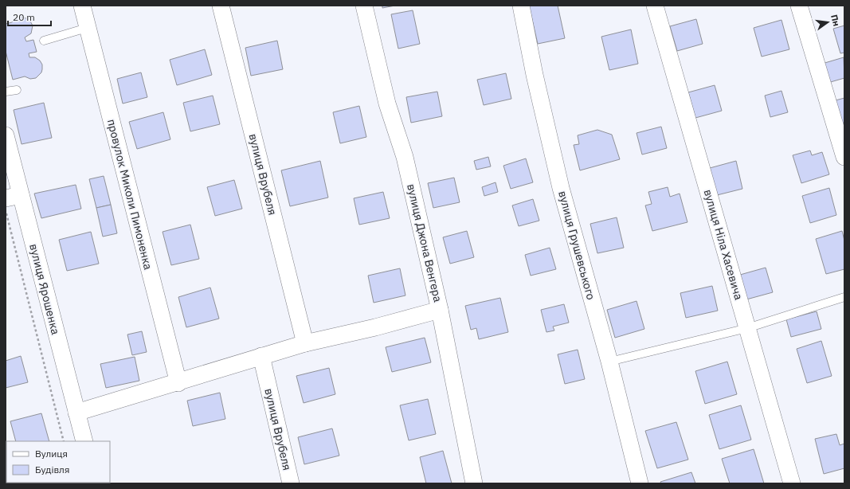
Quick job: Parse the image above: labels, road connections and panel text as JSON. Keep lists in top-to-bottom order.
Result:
{
  "streets": {
    "street": [
      "вулиця Врубеля",
      "провулок Миколи Пимоненка",
      "вулиця Джона Венгера",
      "вулиця Ніла Хасевича",
      "вулиця Грушевського",
      "вулиця Ярошенка"
    ]
  },
  "legend": ["Вулиця", "Будівля"],
  "scale_bar": "20 m",
  "north": "right"
}
